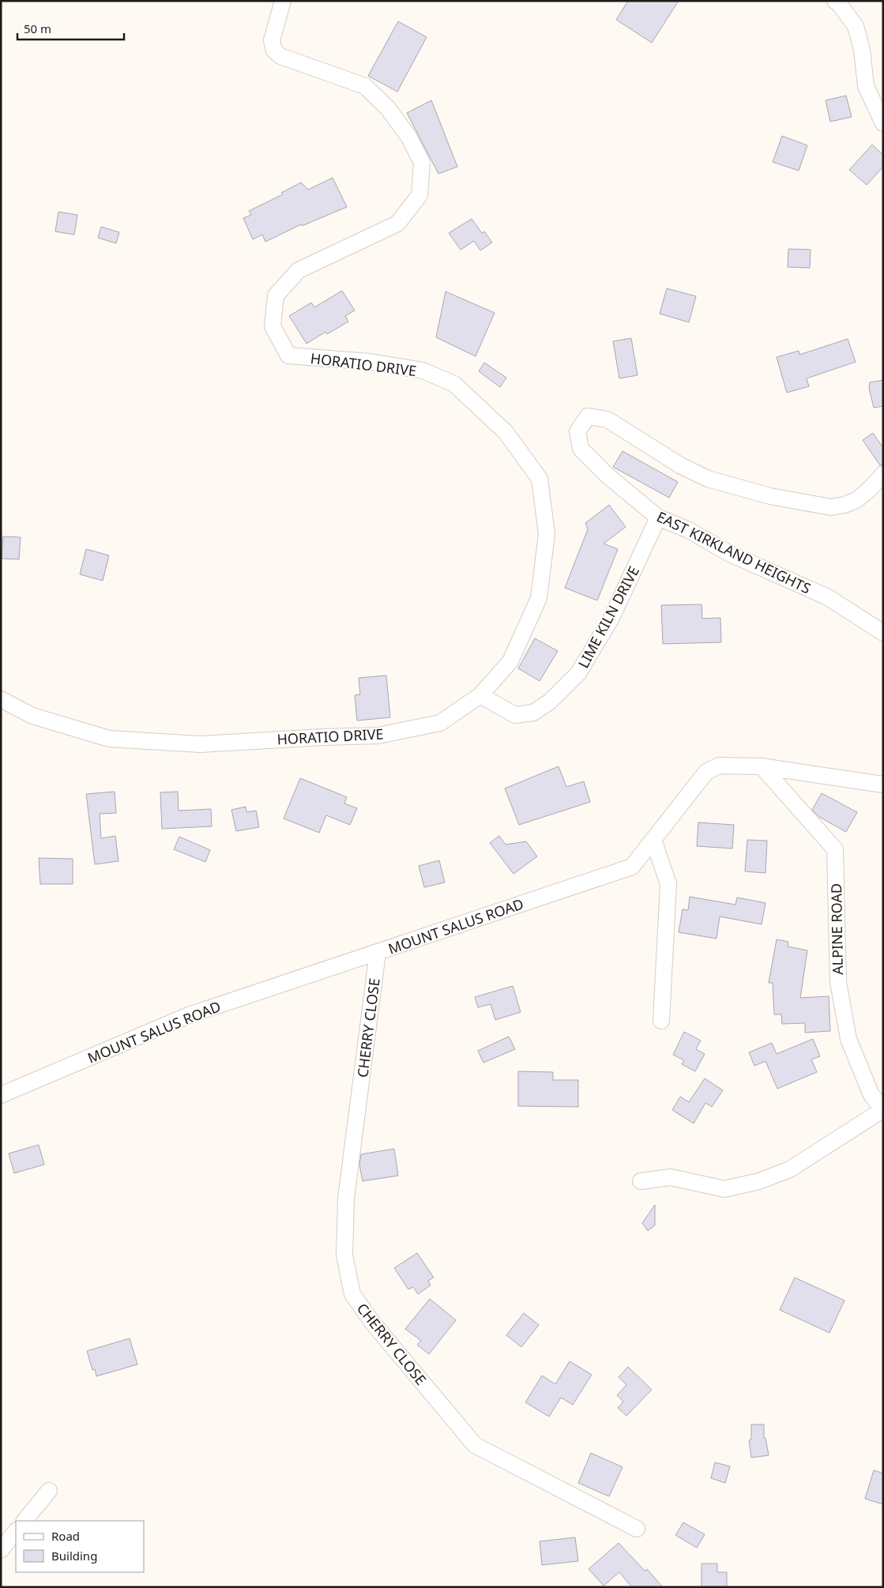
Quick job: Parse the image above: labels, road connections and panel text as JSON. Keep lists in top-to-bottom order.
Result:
{
  "streets": {
    "street": [
      "HORATIO DRIVE",
      "EAST KIRKLAND HEIGHTS",
      "LIME KILN DRIVE",
      "MOUNT SALUS ROAD",
      "ALPINE ROAD",
      "CHERRY CLOSE"
    ]
  },
  "crossings": [
    ["HORATIO DRIVE", "LIME KILN DRIVE"],
    ["EAST KIRKLAND HEIGHTS", "LIME KILN DRIVE"],
    ["MOUNT SALUS ROAD", "ALPINE ROAD"],
    ["MOUNT SALUS ROAD", "CHERRY CLOSE"]
  ],
  "legend": ["Road", "Building"],
  "scale_bar": "50 m"
}
